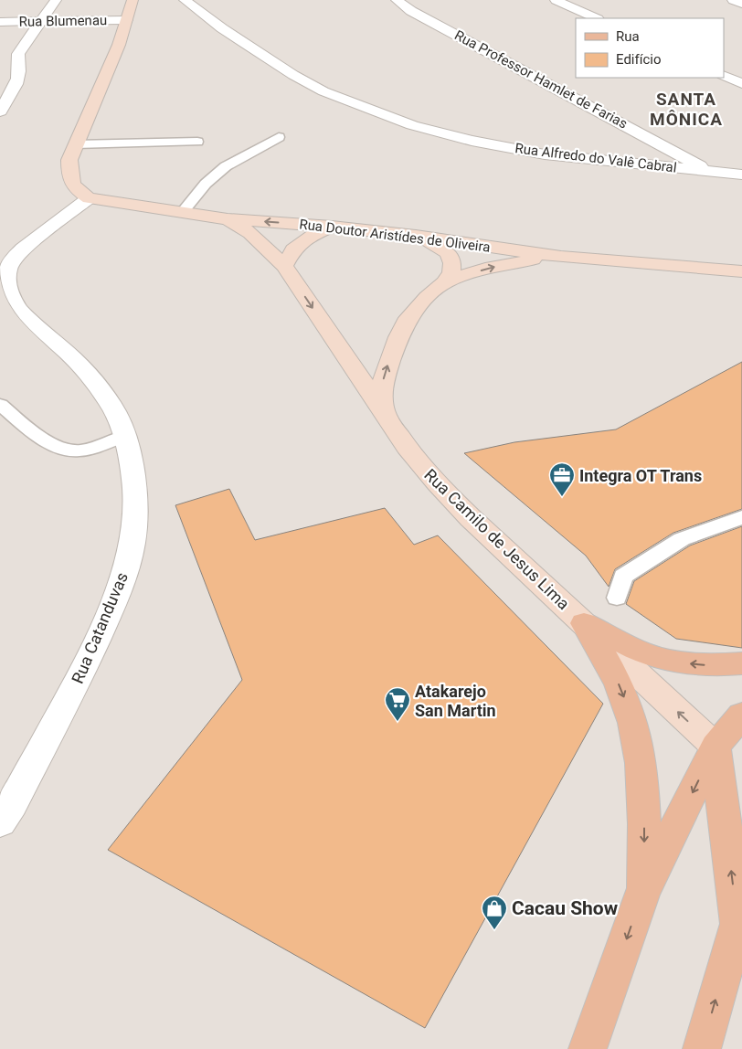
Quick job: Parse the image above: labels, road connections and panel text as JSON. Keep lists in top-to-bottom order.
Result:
{
  "streets": {
    "main road": ["Rua Doutor Aristídes de Oliveira", "Rua Camilo de Jesus Lima"],
    "street": [
      "Rua Blumenau",
      "Rua Professor Hamlet de Farias",
      "Rua Alfredo do Valê Cabral",
      "Rua Catanduvas"
    ]
  },
  "crossings": [
    ["Rua Professor Hamlet de Farias", "Rua Alfredo do Valê Cabral"],
    ["Rua Doutor Aristídes de Oliveira", "Rua Camilo de Jesus Lima"],
    ["Rua Doutor Aristídes de Oliveira", "Rua Catanduvas"]
  ],
  "districts": ["SANTA MÔNICA"],
  "places": {
    "office": ["Integra OT Trans"],
    "supermarket": ["Atakarejo San Martin"],
    "shop": ["Cacau Show"]
  },
  "legend": ["Rua", "Edifício"]
}
